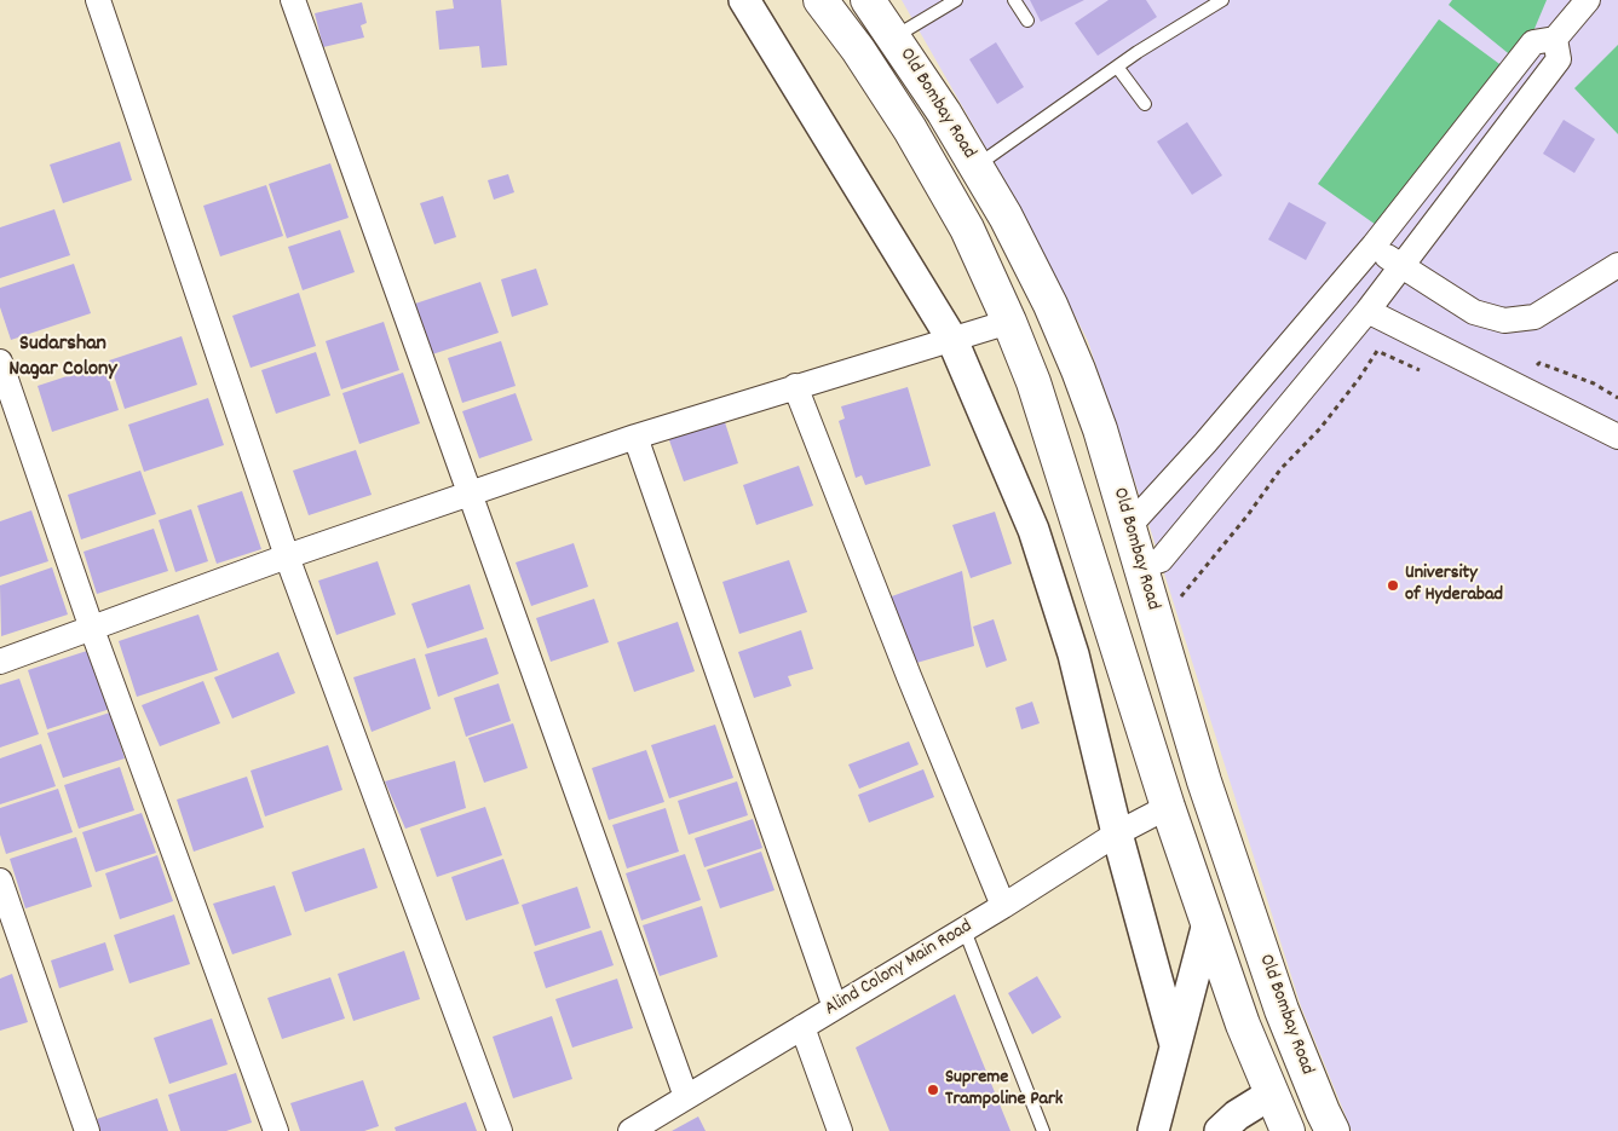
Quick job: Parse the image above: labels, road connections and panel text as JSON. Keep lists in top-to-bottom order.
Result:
{
  "streets": {
    "main road": ["Old Bombay Road"],
    "street": ["Alind Colony Main Road"]
  },
  "crossings": [
    ["Old Bombay Road", "Alind Colony Main Road"]
  ],
  "districts": ["Sudarshan Nagar Colony"],
  "places": ["University of Hyderabad", "Supreme Trampoline Park"]
}
